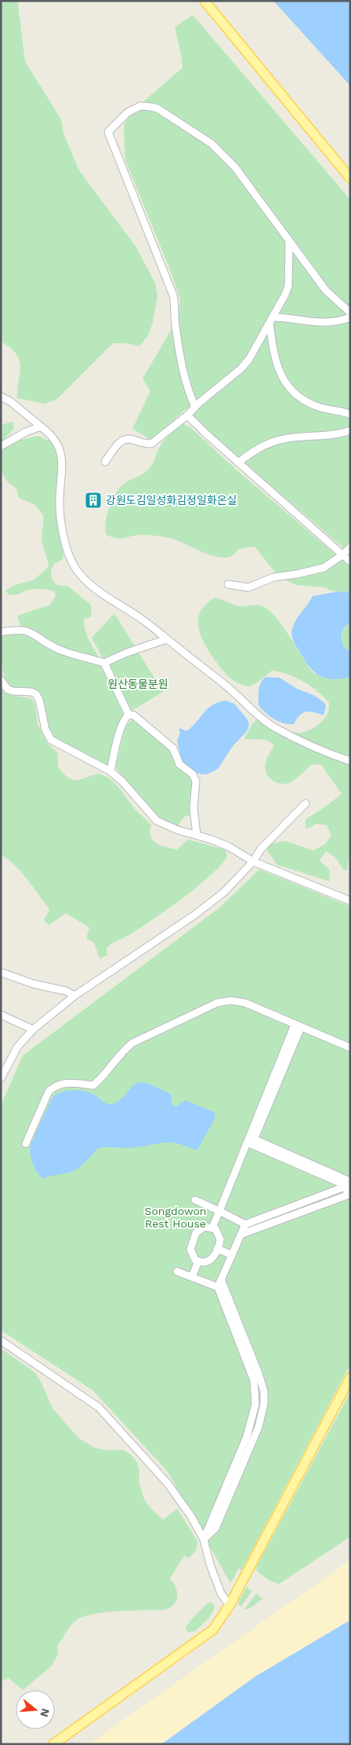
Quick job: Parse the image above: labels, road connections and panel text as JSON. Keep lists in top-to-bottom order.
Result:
{
  "parks": ["원산동물분원", "Songdowon Rest House"],
  "places": {
    "building": ["강원도김일성화김정일화온실"]
  },
  "north": "right"
}
